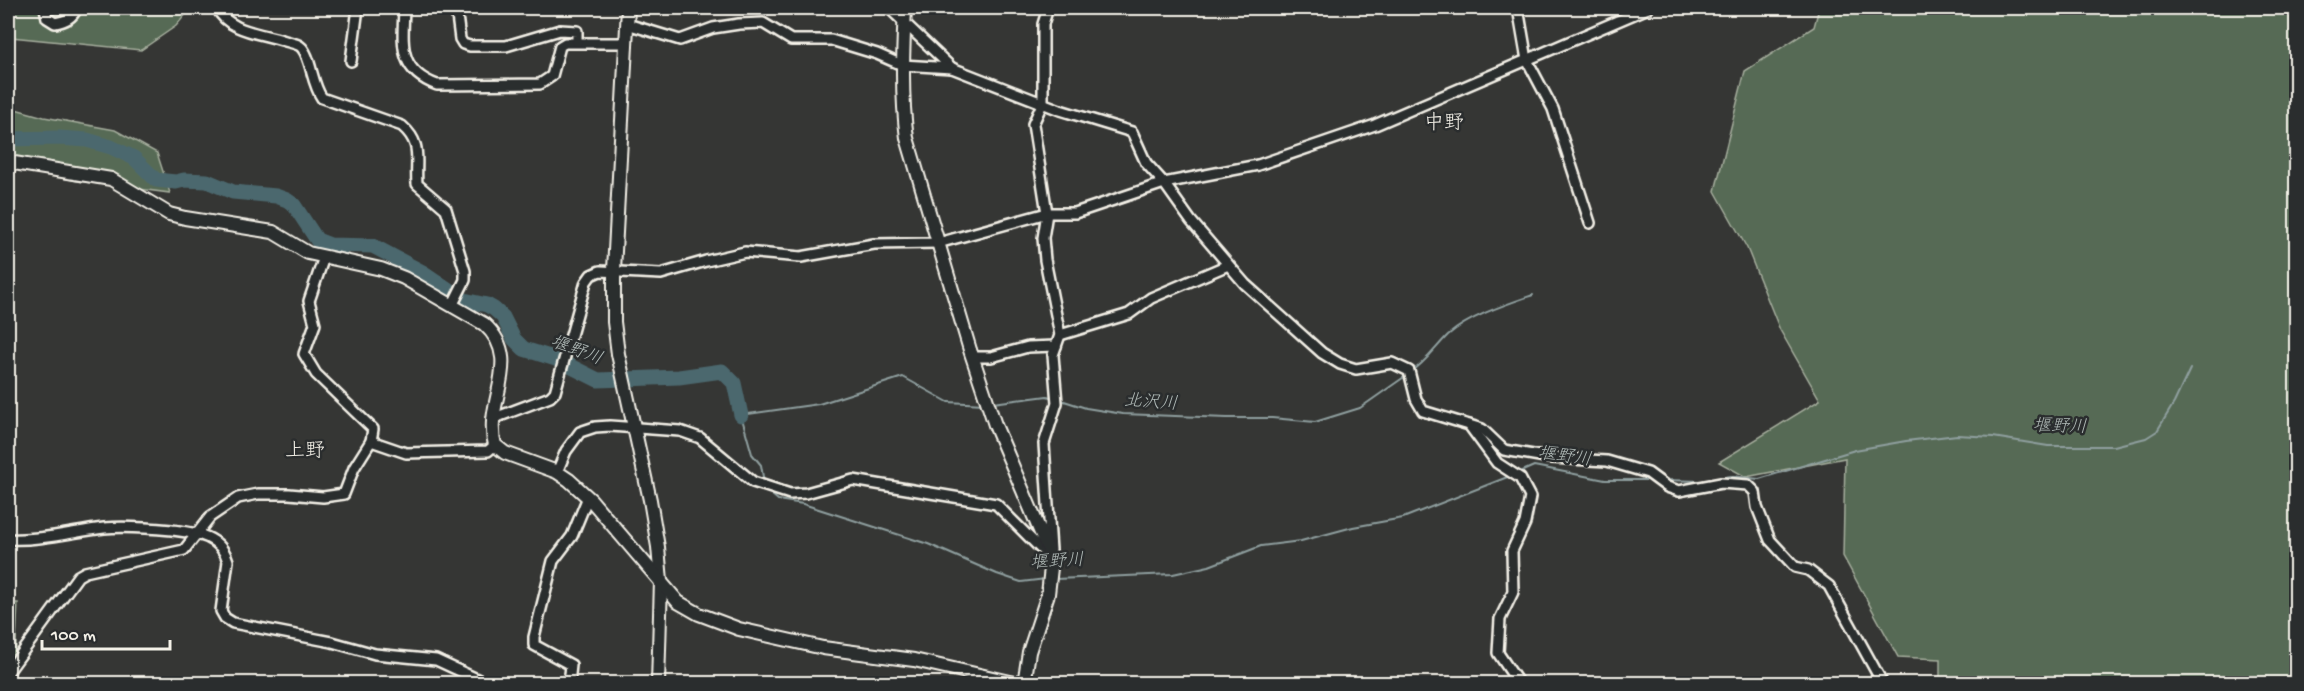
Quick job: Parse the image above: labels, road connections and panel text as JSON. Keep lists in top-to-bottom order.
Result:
{
  "districts": ["中野", "上野"],
  "water": ["堰野川", "北沢川"],
  "scale_bar": "100 m"
}
